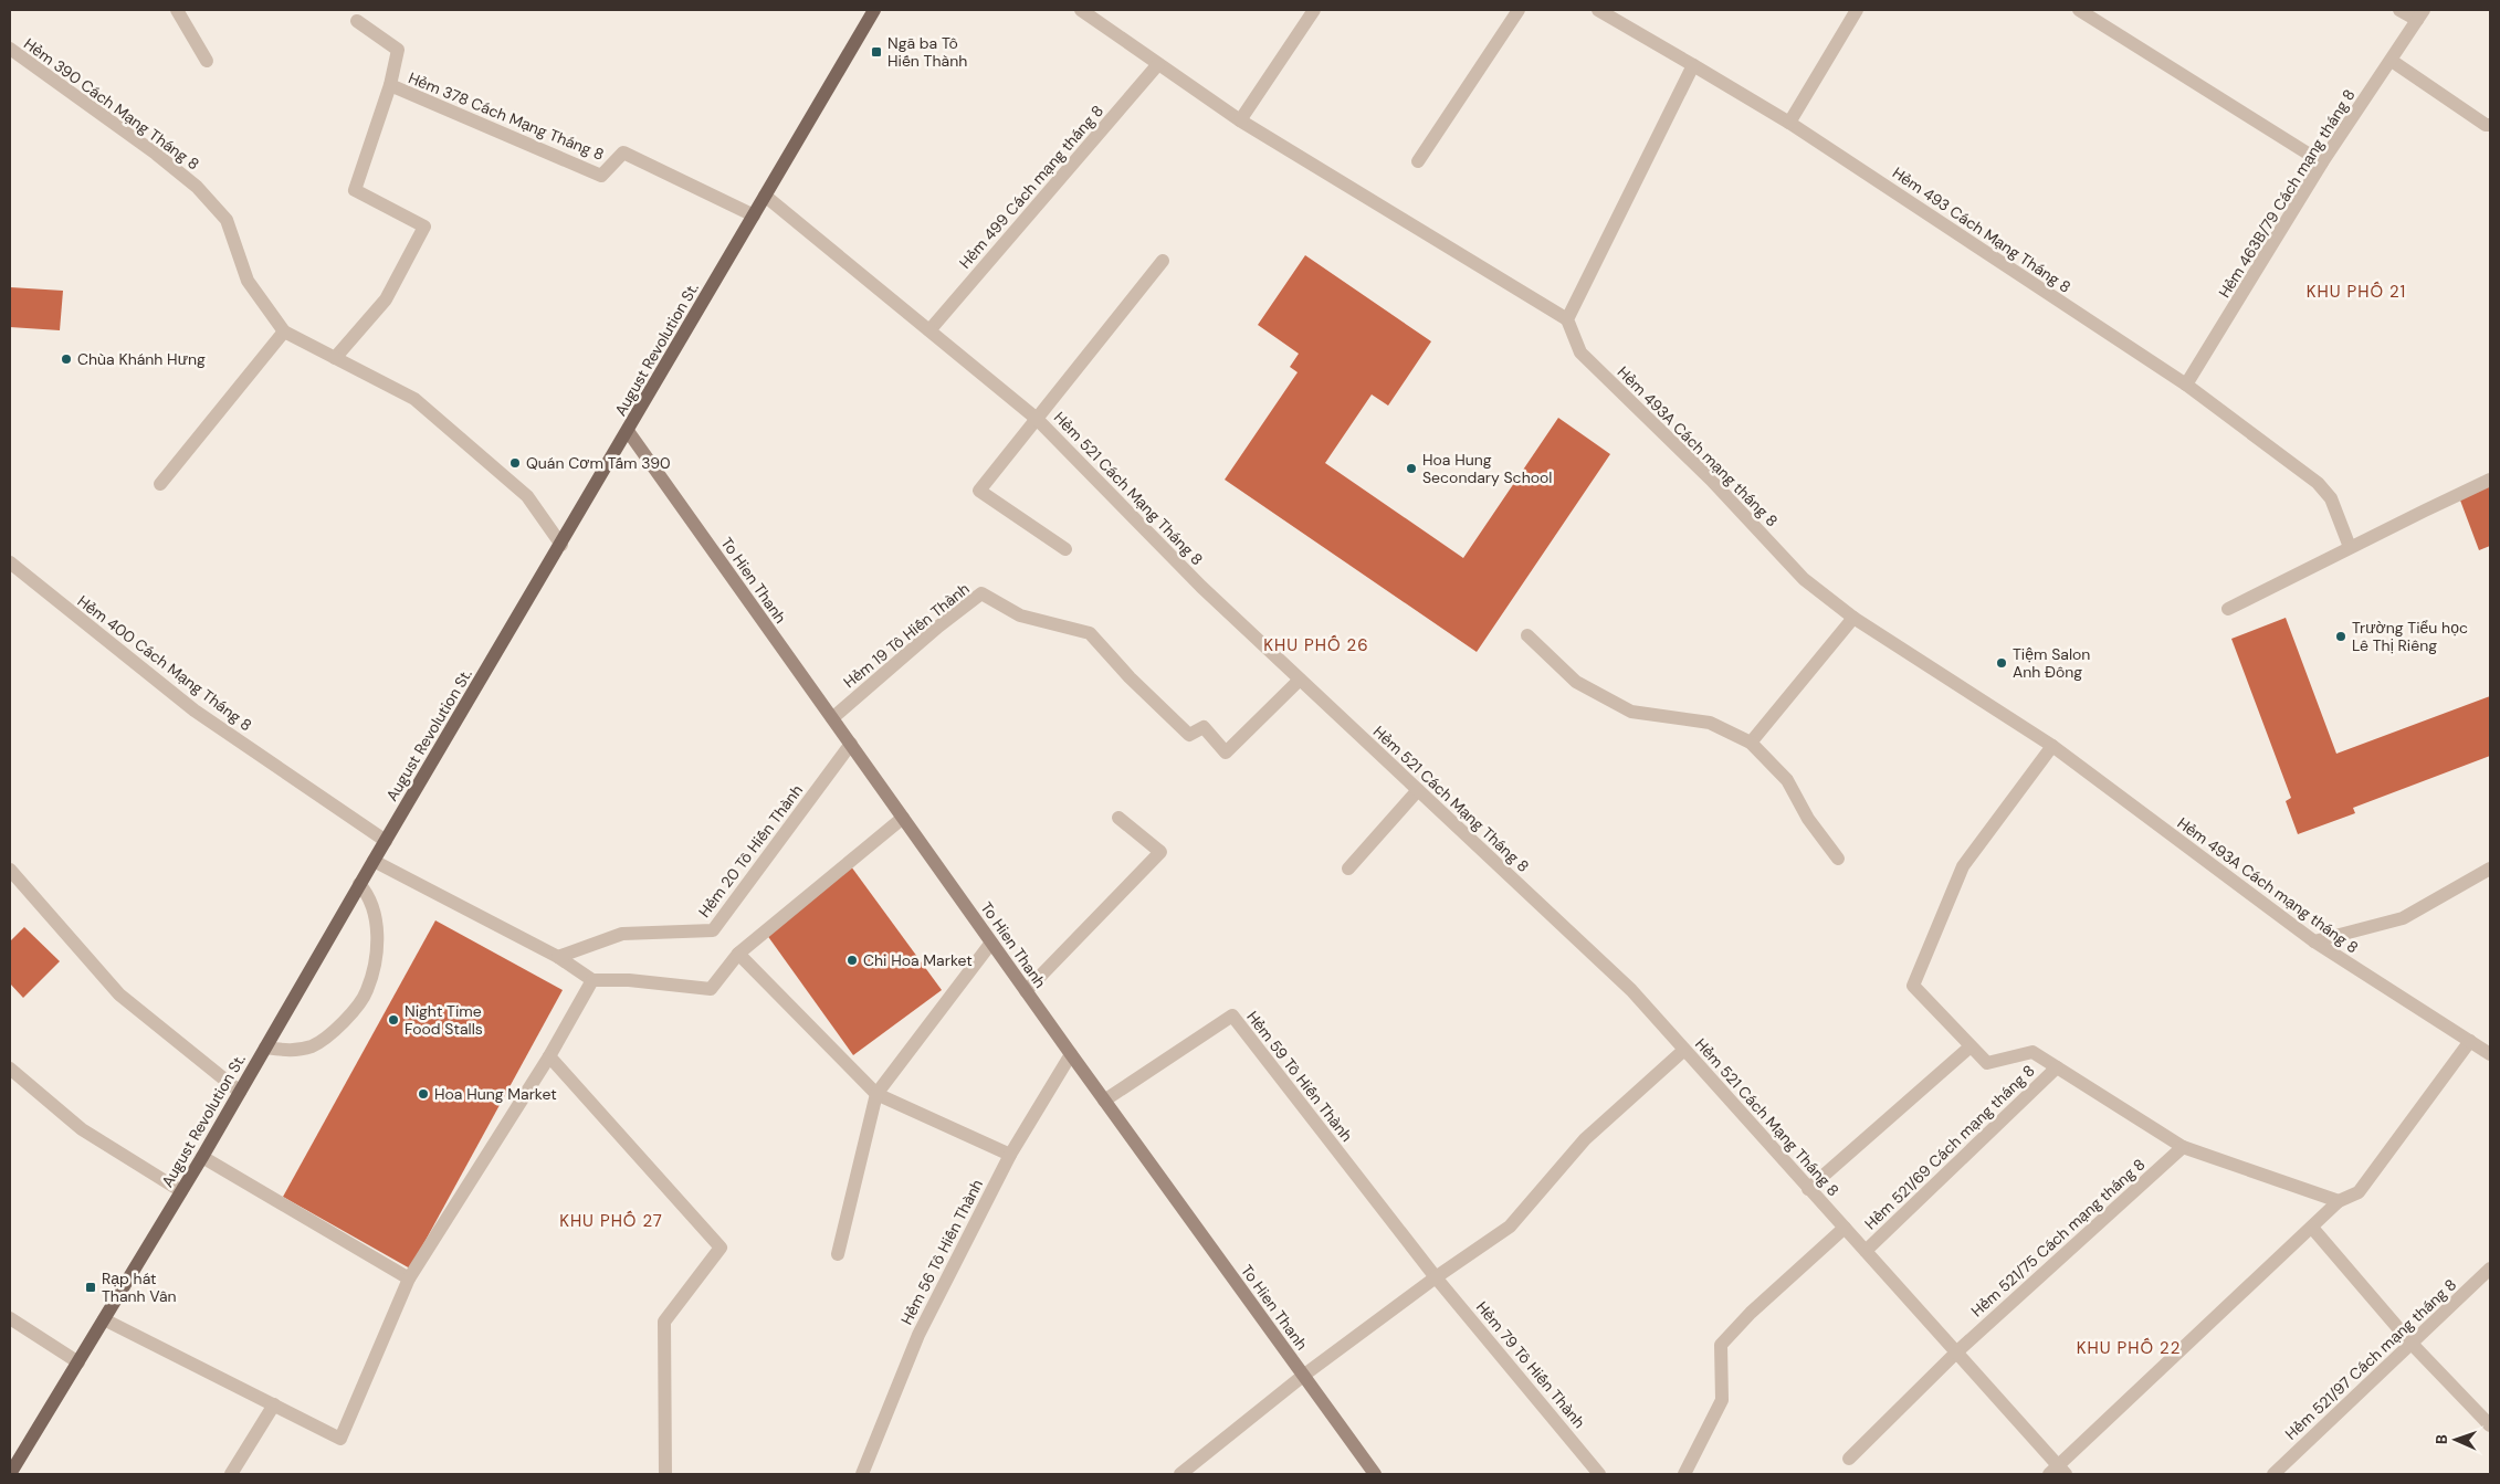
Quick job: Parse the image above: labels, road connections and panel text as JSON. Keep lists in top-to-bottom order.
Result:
{
  "streets": {
    "main road": ["August Revolution St.", "To Hien Thanh"],
    "street": [
      "Hẻm 390 Cách Mạng Tháng 8",
      "Hẻm 378 Cách Mạng Tháng 8",
      "Hẻm 499 Cách mạng tháng 8",
      "Hẻm 463B/79 Cách mạng tháng 8",
      "Hẻm 493 Cách Mạng Tháng 8",
      "Hẻm 493A Cách mạng tháng 8",
      "Hẻm 521 Cách Mạng Tháng 8",
      "Hẻm 19 Tô Hiến Thành",
      "Hẻm 400 Cách Mạng Tháng 8",
      "Hẻm 20 Tô Hiến Thành",
      "Hẻm 59 Tô Hiến Thành",
      "Hẻm 521/69 Cách mạng tháng 8",
      "Hẻm 521/75 Cách mạng tháng 8",
      "Hẻm 56 Tô Hiến Thành",
      "Hẻm 521/97 Cách mạng tháng 8",
      "Hẻm 79 Tô Hiến Thành"
    ]
  },
  "crossings": [
    ["Hẻm 390 Cách Mạng Tháng 8", "August Revolution St."],
    ["Hẻm 378 Cách Mạng Tháng 8", "August Revolution St."],
    ["Hẻm 499 Cách mạng tháng 8", "Hẻm 521 Cách Mạng Tháng 8"],
    ["Hẻm 463B/79 Cách mạng tháng 8", "Hẻm 493 Cách Mạng Tháng 8"],
    ["August Revolution St.", "Hẻm 521 Cách Mạng Tháng 8"],
    ["August Revolution St.", "To Hien Thanh"],
    ["August Revolution St.", "Hẻm 400 Cách Mạng Tháng 8"],
    ["Hẻm 521 Cách Mạng Tháng 8", "Hẻm 19 Tô Hiến Thành"],
    ["Hẻm 521 Cách Mạng Tháng 8", "Hẻm 521/69 Cách mạng tháng 8"],
    ["Hẻm 521 Cách Mạng Tháng 8", "Hẻm 521/75 Cách mạng tháng 8"],
    ["To Hien Thanh", "Hẻm 19 Tô Hiến Thành"],
    ["To Hien Thanh", "Hẻm 20 Tô Hiến Thành"],
    ["To Hien Thanh", "Hẻm 59 Tô Hiến Thành"],
    ["To Hien Thanh", "Hẻm 56 Tô Hiến Thành"],
    ["Hẻm 59 Tô Hiến Thành", "Hẻm 79 Tô Hiến Thành"]
  ],
  "districts": [
    "KHU PHỐ 21",
    "KHU PHỐ 26",
    "KHU PHỐ 27",
    "KHU PHỐ 22"
  ],
  "places": {
    "transit": ["Ngã ba Tô Hiến Thành", "Rạp hát Thanh Vân"],
    "other": [
      "Chùa Khánh Hưng",
      "Quán Cơm Tấm 390",
      "Hoa Hung Secondary School",
      "Trường Tiểu học Lê Thị Riêng",
      "Tiệm Salon Anh Đông",
      "Chi Hoa Market",
      "Night Time Food Stalls",
      "Hoa Hung Market"
    ]
  },
  "north": "left"
}
